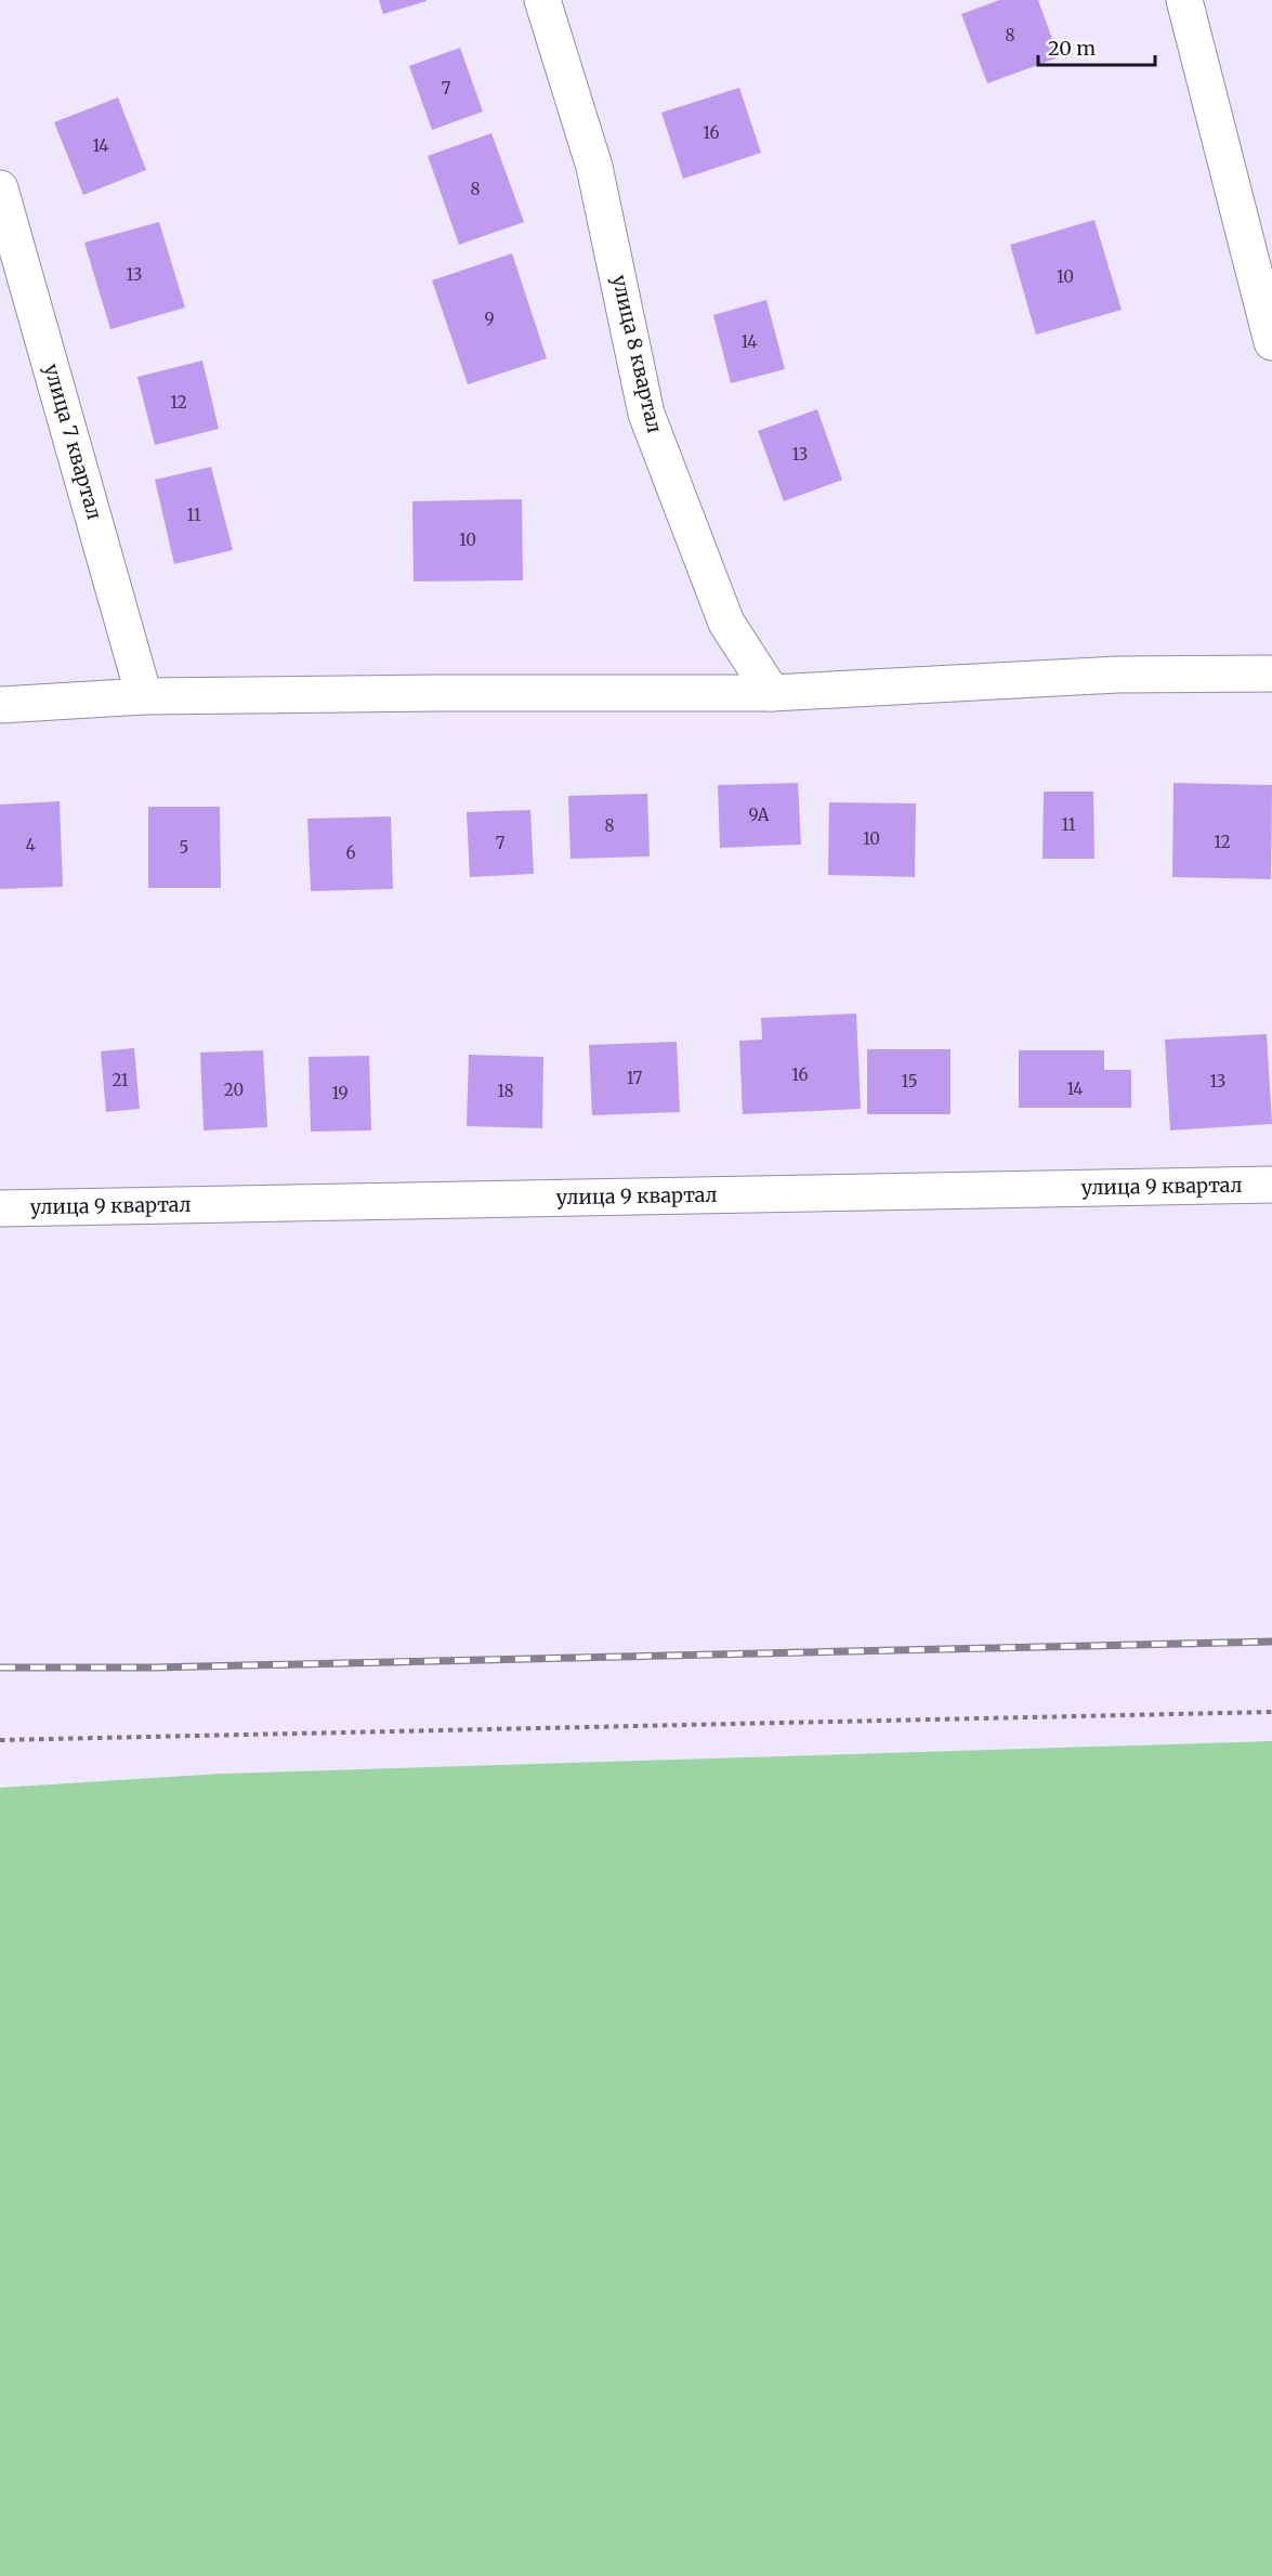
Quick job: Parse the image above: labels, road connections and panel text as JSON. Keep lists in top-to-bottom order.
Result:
{
  "streets": {
    "street": ["улица 8 квартал", "улица 7 квартал", "улица 9 квартал"]
  },
  "house_numbers": [
    "8",
    "7",
    "16",
    "14",
    "8",
    "13",
    "10",
    "9",
    "14",
    "12",
    "13",
    "11",
    "10",
    "9А",
    "11",
    "8",
    "10",
    "12",
    "7",
    "4",
    "5",
    "6",
    "16",
    "17",
    "21",
    "15",
    "13",
    "14",
    "20",
    "18",
    "19"
  ],
  "scale_bar": "20 m"
}
